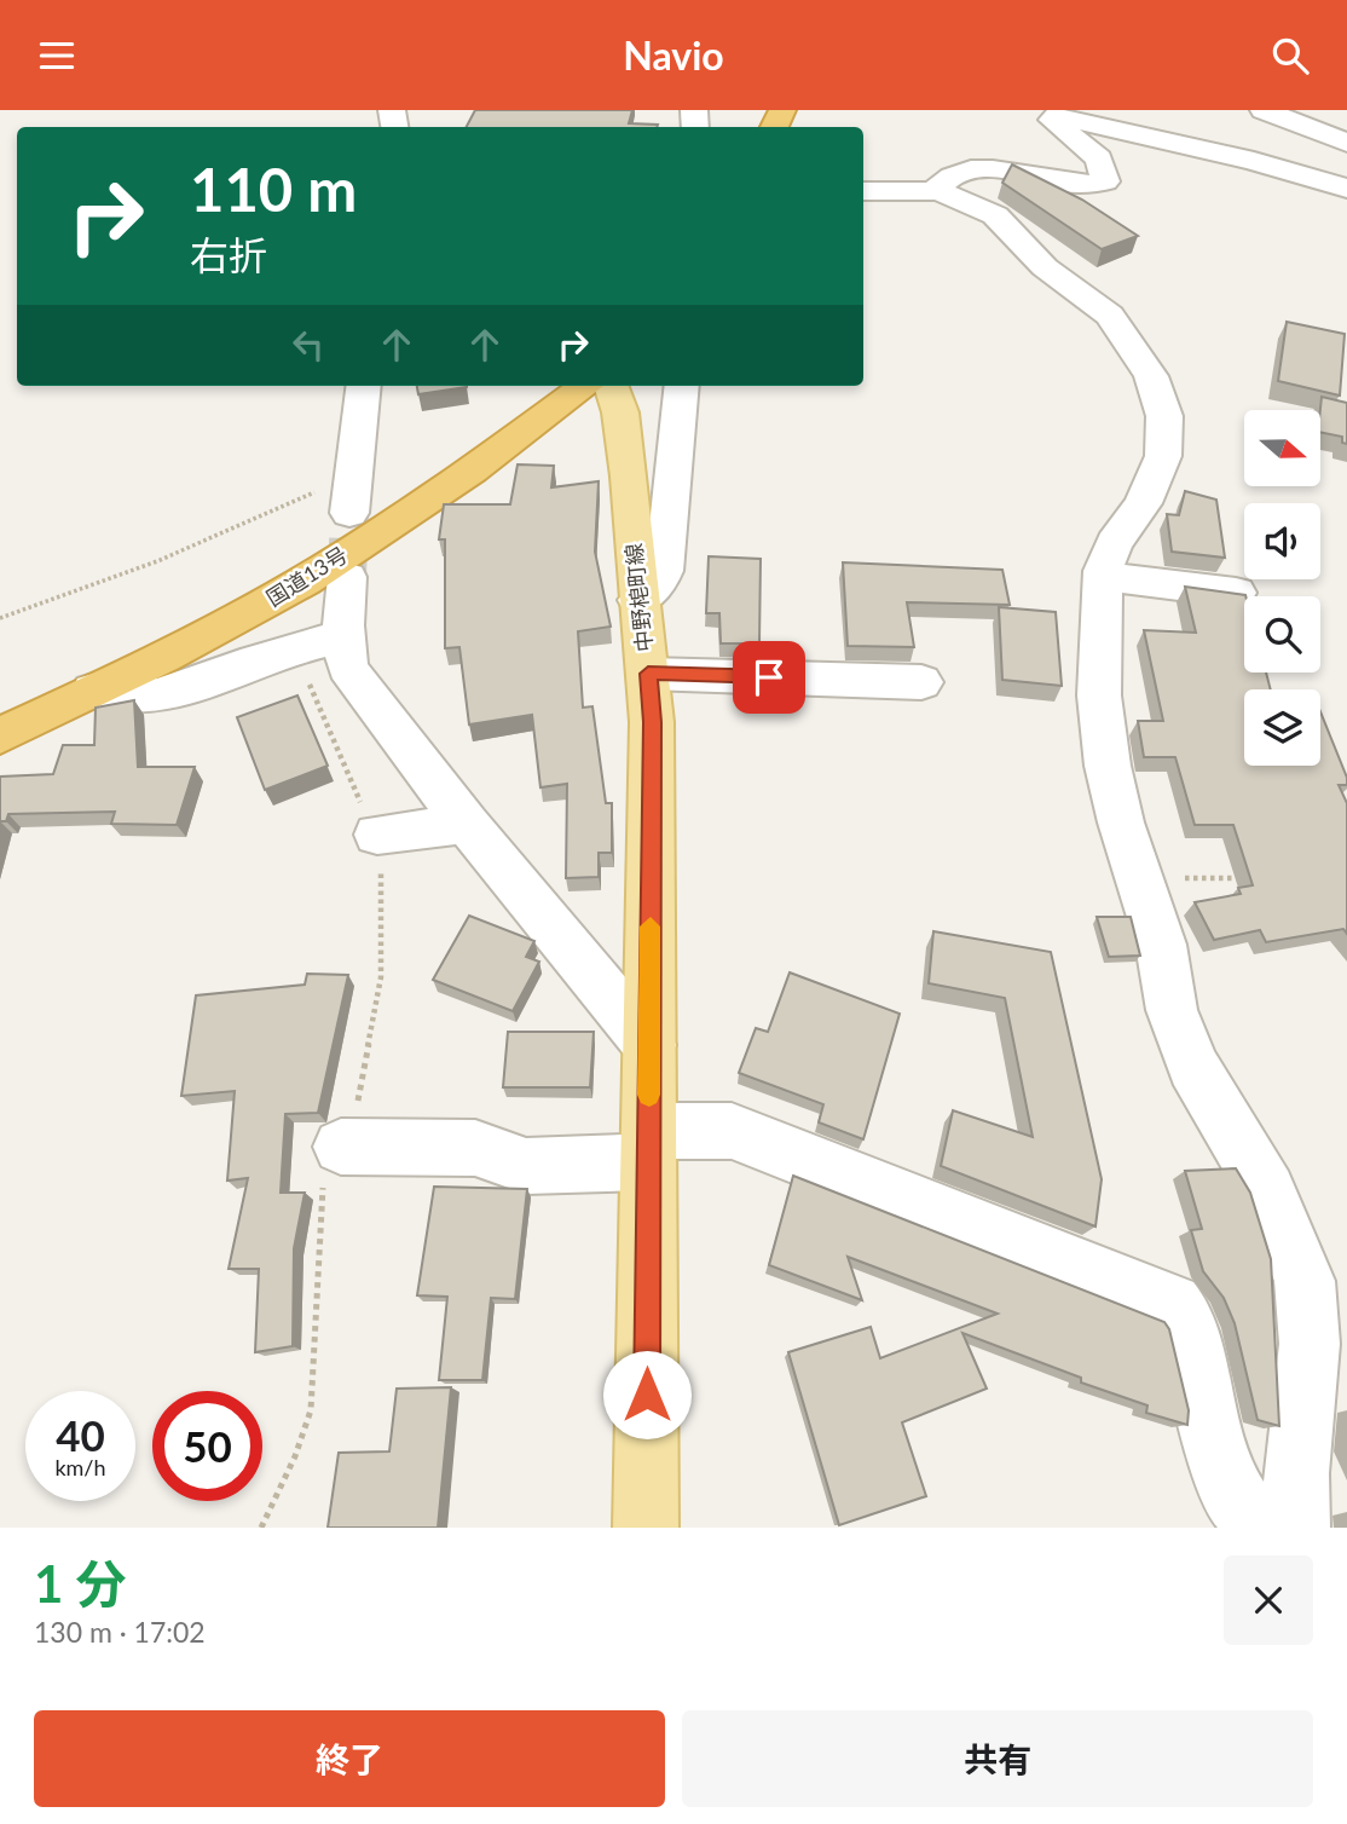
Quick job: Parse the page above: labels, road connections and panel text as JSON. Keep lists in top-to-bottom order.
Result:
{
  "streets": {
    "highway": ["国道13号"],
    "main road": ["中野梍町線"]
  },
  "north": "right",
  "page": {
    "header": "Navio",
    "turn": ["110 m", "右折"],
    "speed": "40 km/h",
    "limit": "50",
    "heading": ["1 分", "130 m · 17:02"],
    "buttons": ["終了", "共有"]
  }
}
